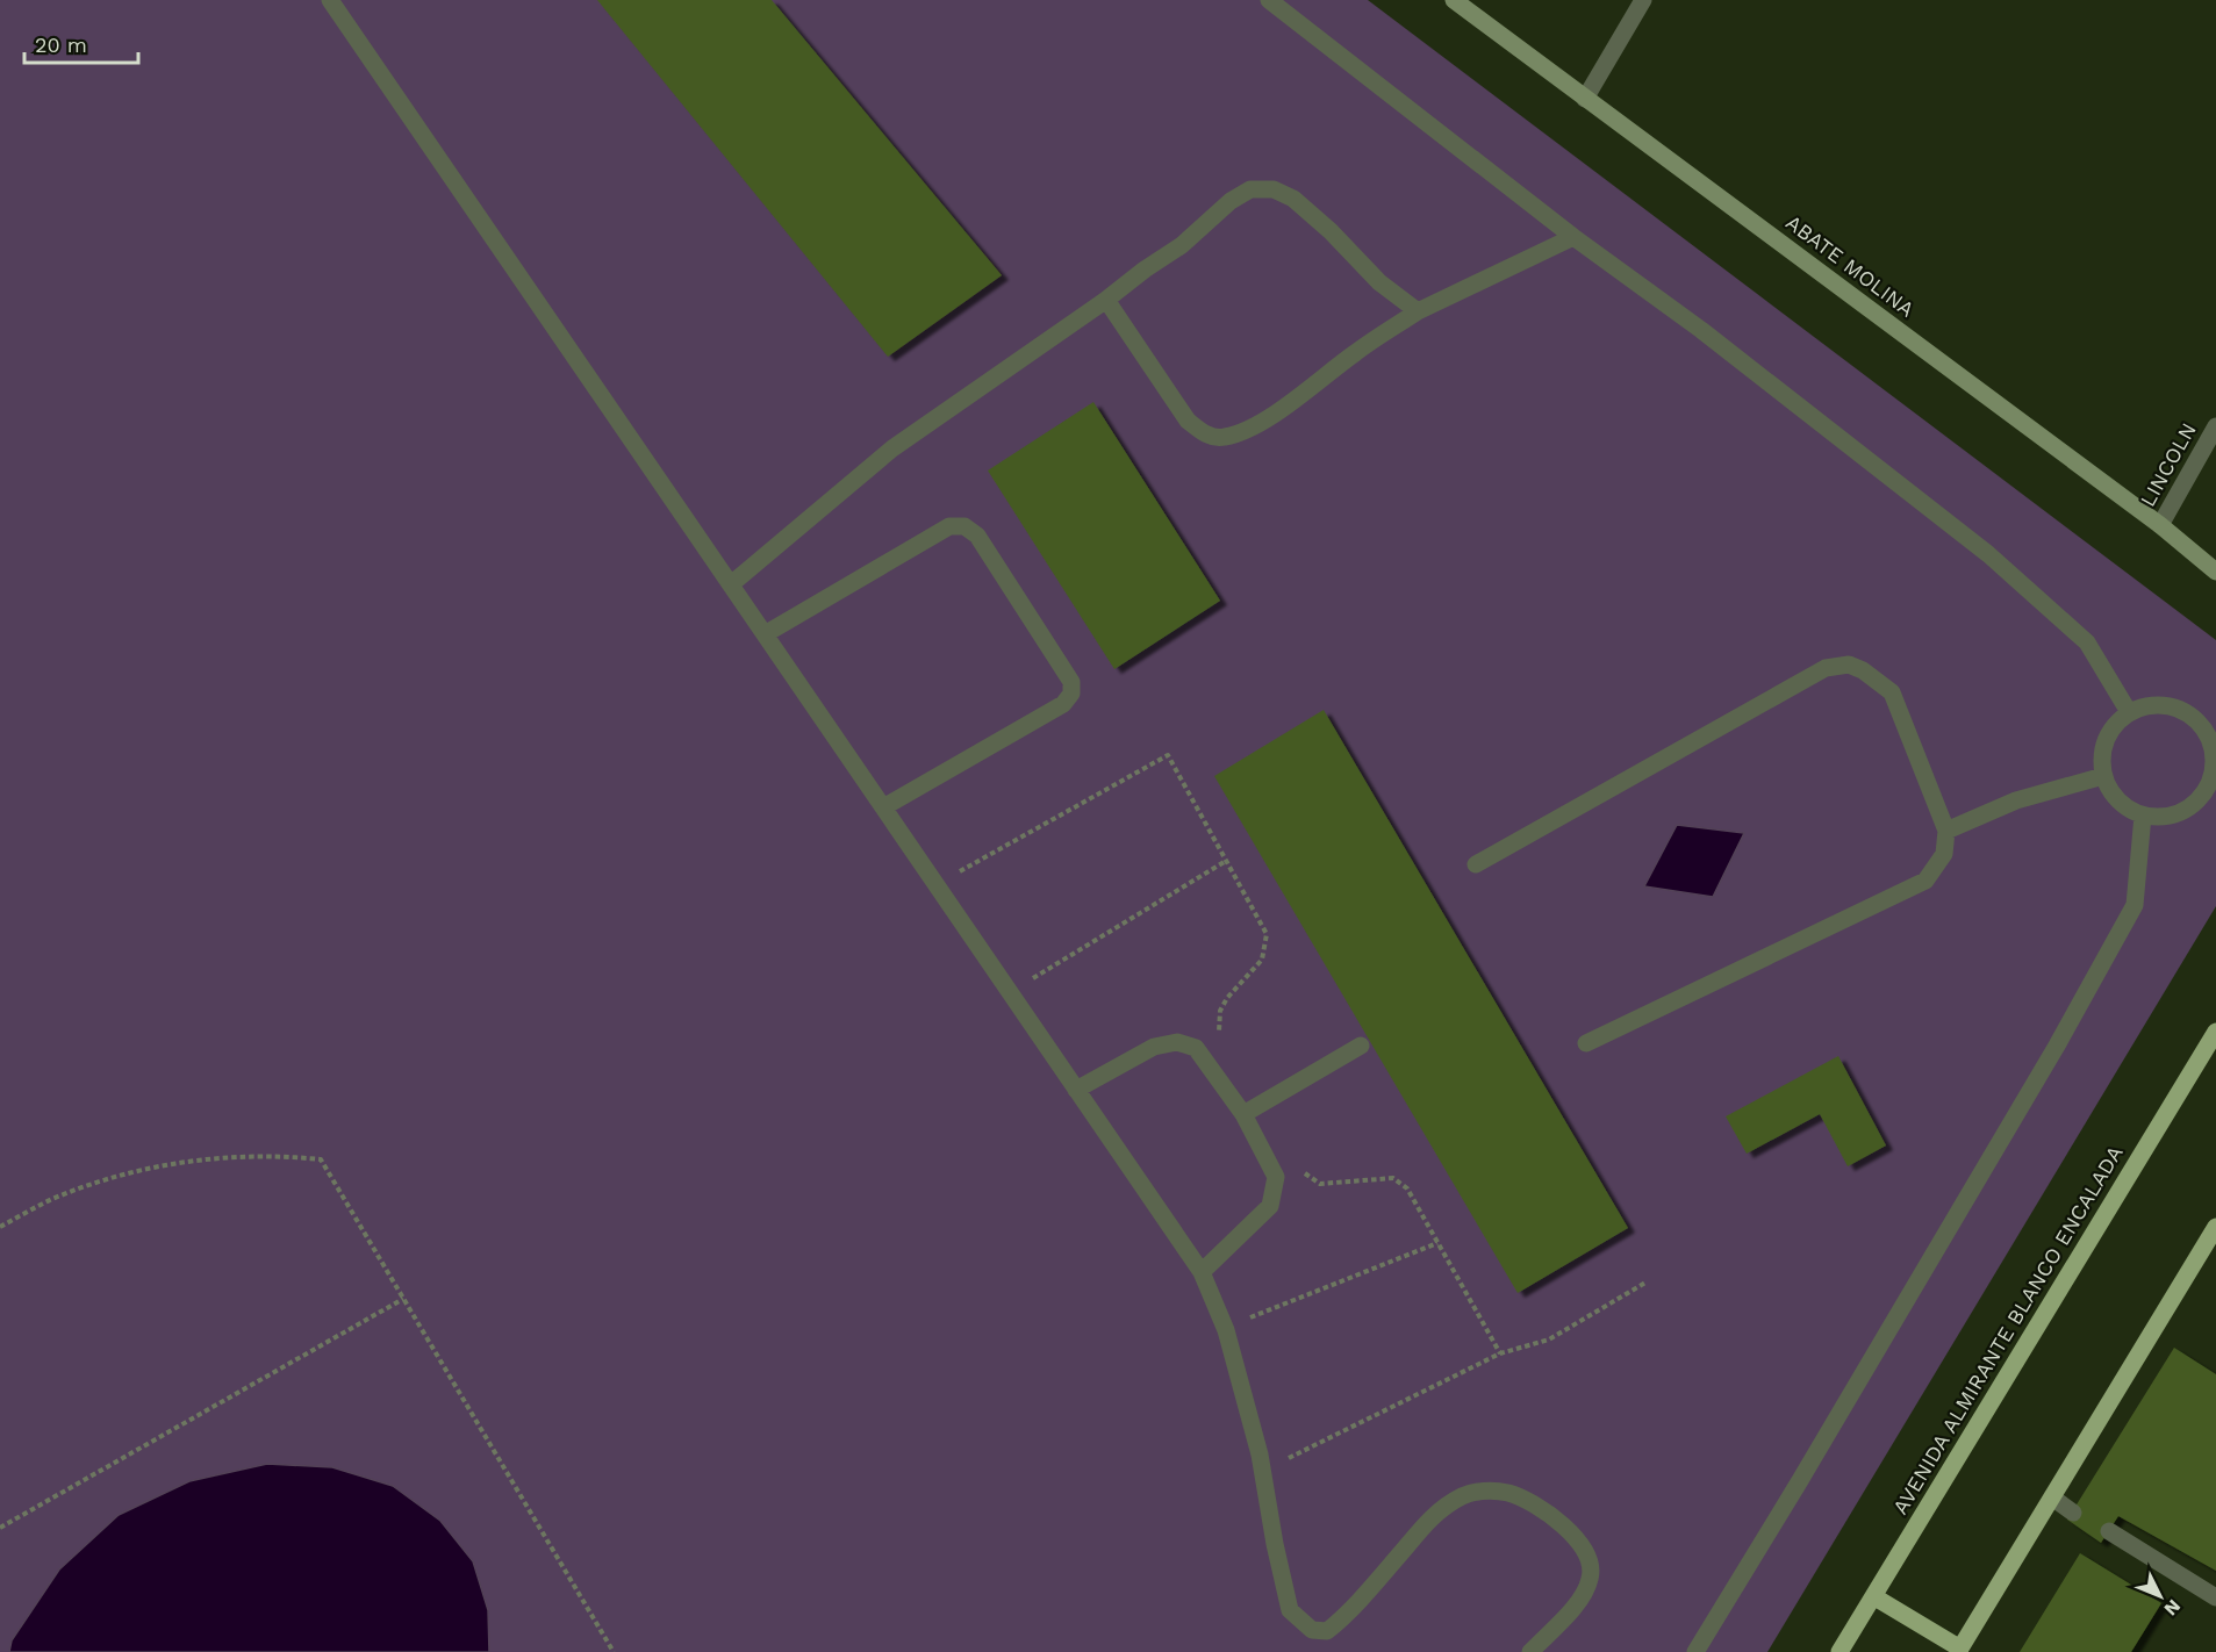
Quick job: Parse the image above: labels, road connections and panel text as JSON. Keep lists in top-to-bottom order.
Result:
{
  "streets": {
    "main road": ["ABATE MOLINA", "AVENIDA ALMIRANTE BLANCO ENCALADA"],
    "street": ["LINCOLN"]
  },
  "crossings": [
    ["ABATE MOLINA", "LINCOLN"]
  ],
  "scale_bar": "20 m",
  "north": "bottom right"
}
